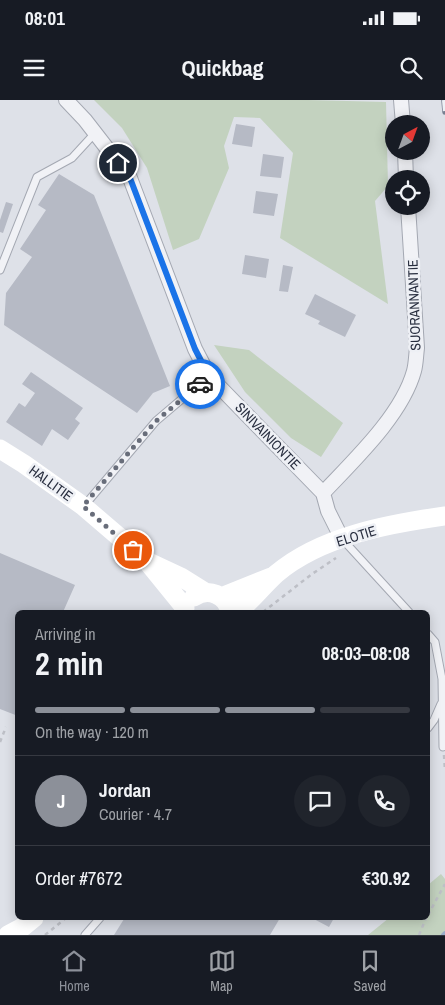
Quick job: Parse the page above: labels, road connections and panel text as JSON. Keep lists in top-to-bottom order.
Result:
{
  "streets": {
    "main road": ["HALLITIE", "ELOTIE"],
    "street": ["SUORANNANTIE", "SINIVAINIONTIE"]
  },
  "crossings": [
    ["SUORANNANTIE", "SINIVAINIONTIE"],
    ["SINIVAINIONTIE", "ELOTIE"],
    ["HALLITIE", "ELOTIE"]
  ],
  "north": "top right",
  "page": {
    "status": "08:01",
    "header": "Quickbag",
    "heading": ["2 min", "Arriving in", "08:03–08:08"],
    "panel": [
      "Jordan",
      "Courier · 4.7",
      "Order #7672",
      "€30.92"
    ],
    "bar": "On the way · 120 m",
    "round": "J",
    "tabs": ["Home", "Map", "Saved"]
  }
}
